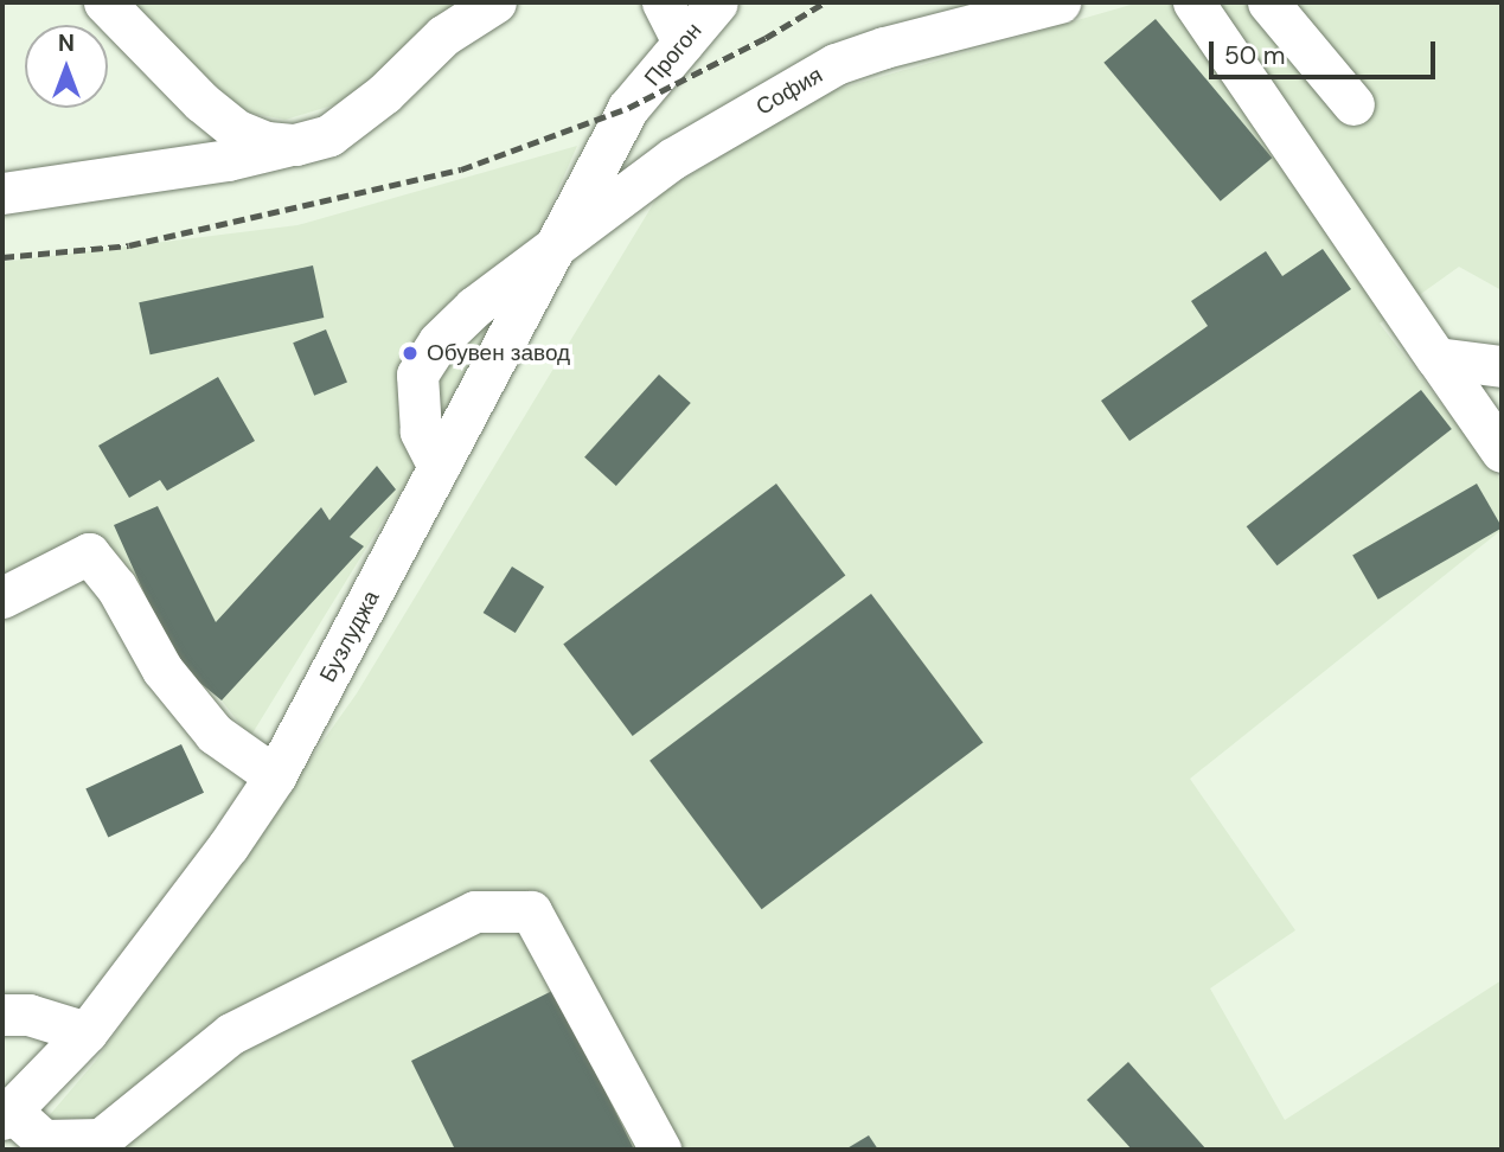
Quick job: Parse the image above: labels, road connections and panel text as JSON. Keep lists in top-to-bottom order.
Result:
{
  "streets": {
    "street": ["Прогон", "София", "Бузлуджа"]
  },
  "crossings": [
    ["Прогон", "Бузлуджа"],
    ["София", "Бузлуджа"]
  ],
  "places": ["Обувен завод"],
  "scale_bar": "50 m",
  "north": "top"
}
